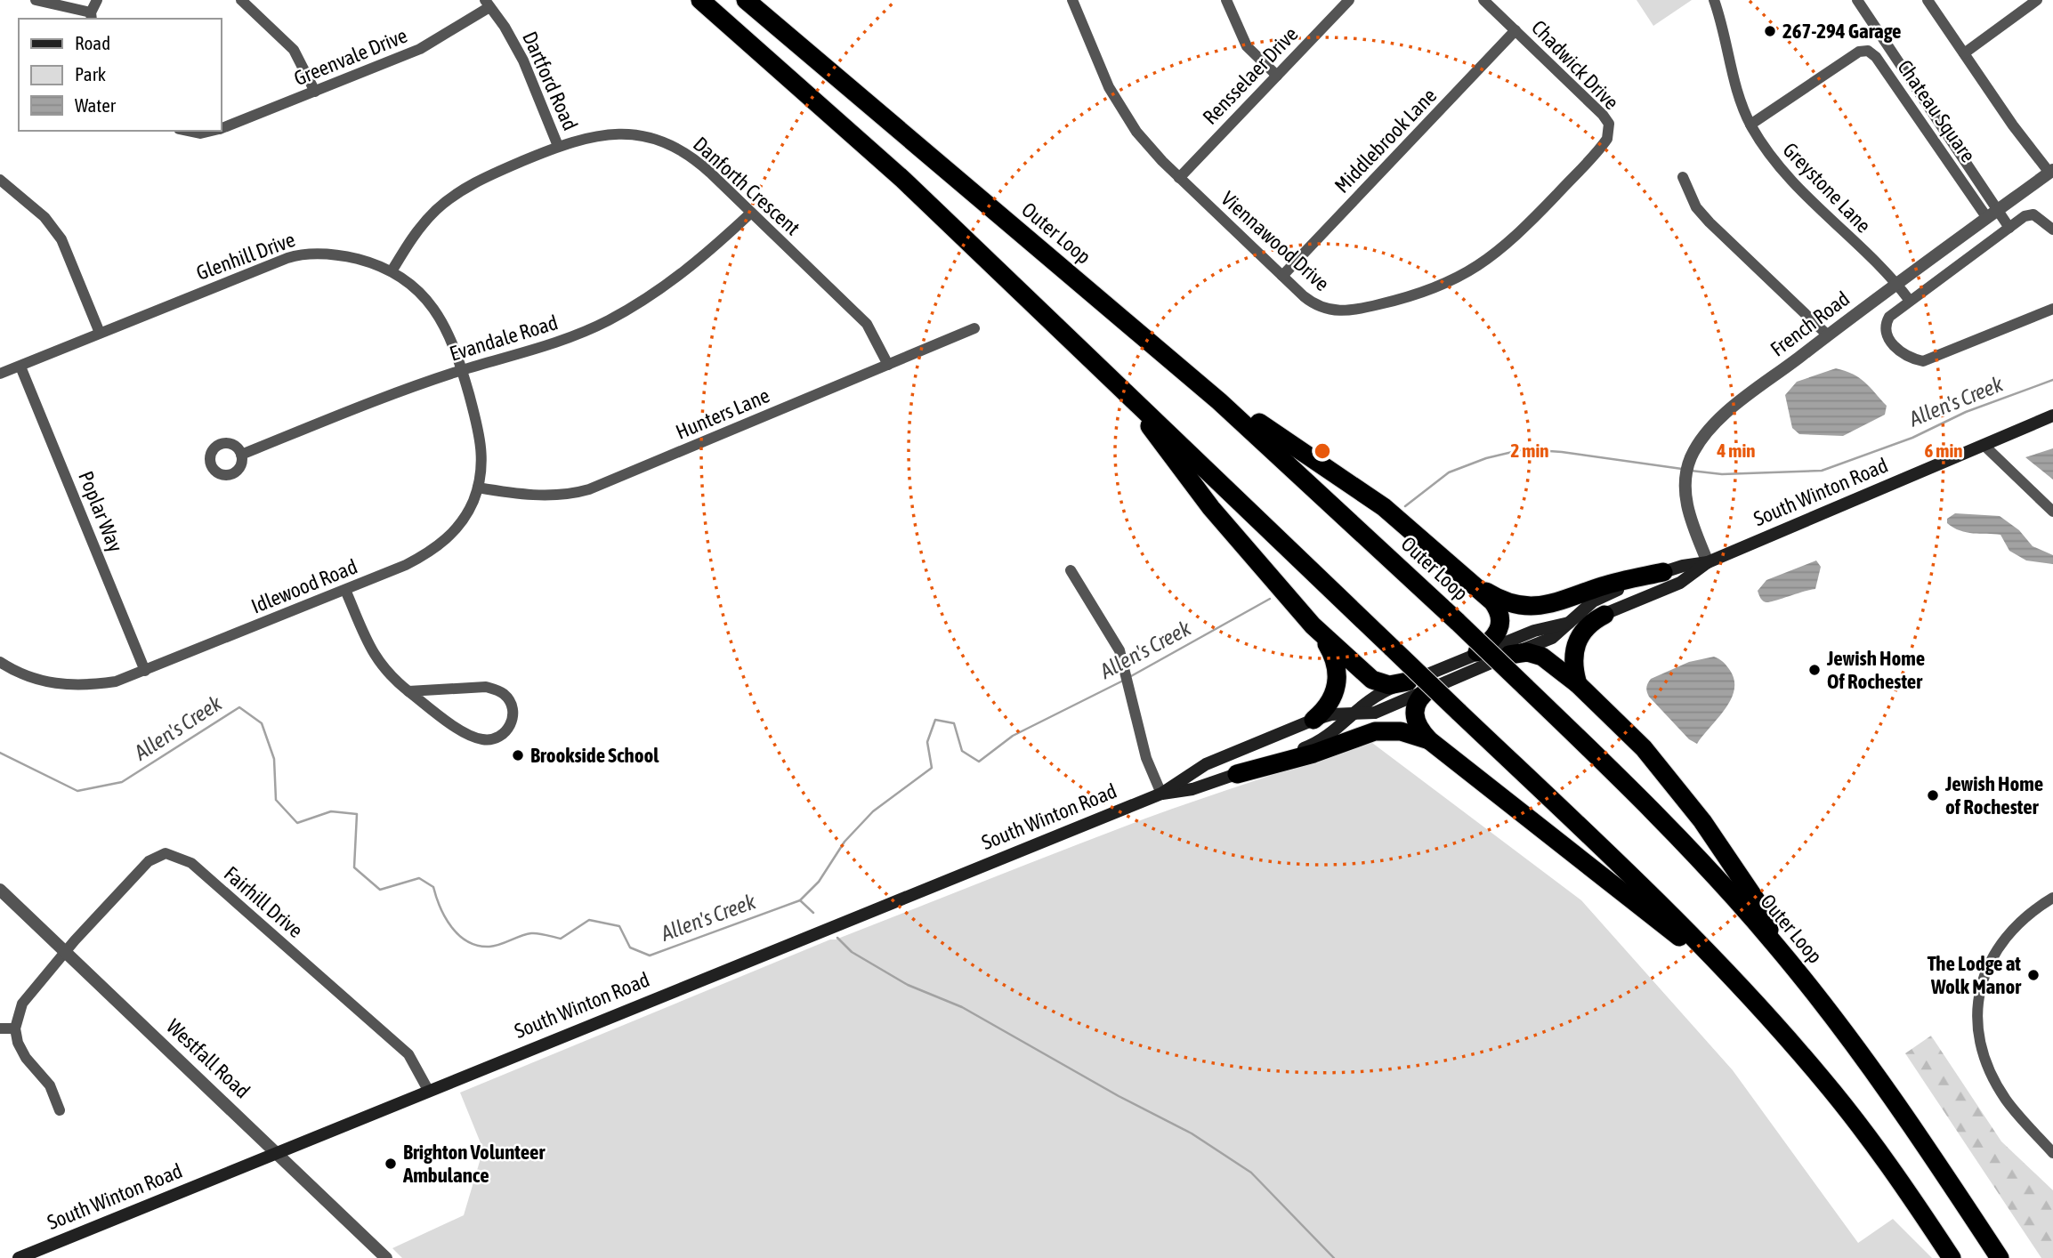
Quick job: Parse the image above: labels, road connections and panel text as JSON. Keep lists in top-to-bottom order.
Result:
{
  "streets": {
    "highway": ["Outer Loop"],
    "main road": ["South Winton Road"],
    "street": [
      "Greenvale Drive",
      "Chadwick Drive",
      "Rensselaer Drive",
      "Dartford Road",
      "Chateau Square",
      "Middlebrook Lane",
      "Danforth Crescent",
      "Greystone Lane",
      "Viennawood Drive",
      "Glenhill Drive",
      "French Road",
      "Evandale Road",
      "Hunters Lane",
      "Poplar Way",
      "Idlewood Road",
      "Fairhill Drive",
      "Westfall Road"
    ]
  },
  "crossings": [
    ["Greenvale Drive", "Dartford Road"],
    ["Chadwick Drive", "Middlebrook Lane"],
    ["Chadwick Drive", "Viennawood Drive"],
    ["Rensselaer Drive", "Viennawood Drive"],
    ["Dartford Road", "Danforth Crescent"],
    ["Chateau Square", "Greystone Lane"],
    ["Chateau Square", "French Road"],
    ["Middlebrook Lane", "Viennawood Drive"],
    ["Danforth Crescent", "Glenhill Drive"],
    ["Danforth Crescent", "Evandale Road"],
    ["Danforth Crescent", "Hunters Lane"],
    ["Greystone Lane", "French Road"],
    ["Glenhill Drive", "Evandale Road"],
    ["Glenhill Drive", "Poplar Way"],
    ["Glenhill Drive", "Idlewood Road"],
    ["French Road", "South Winton Road"],
    ["Evandale Road", "Idlewood Road"],
    ["Hunters Lane", "Idlewood Road"],
    ["South Winton Road", "Fairhill Drive"],
    ["South Winton Road", "Westfall Road"],
    ["Poplar Way", "Idlewood Road"],
    ["Fairhill Drive", "Westfall Road"]
  ],
  "water": ["Allen's Creek"],
  "places": [
    "267-294 Garage",
    "Jewish Home Of Rochester",
    "Brookside School",
    "Jewish Home of Rochester",
    "The Lodge at Wolk Manor",
    "Brighton Volunteer Ambulance"
  ],
  "legend": ["Road", "Park", "Water"],
  "rings": ["2 min", "4 min", "6 min"]
}
